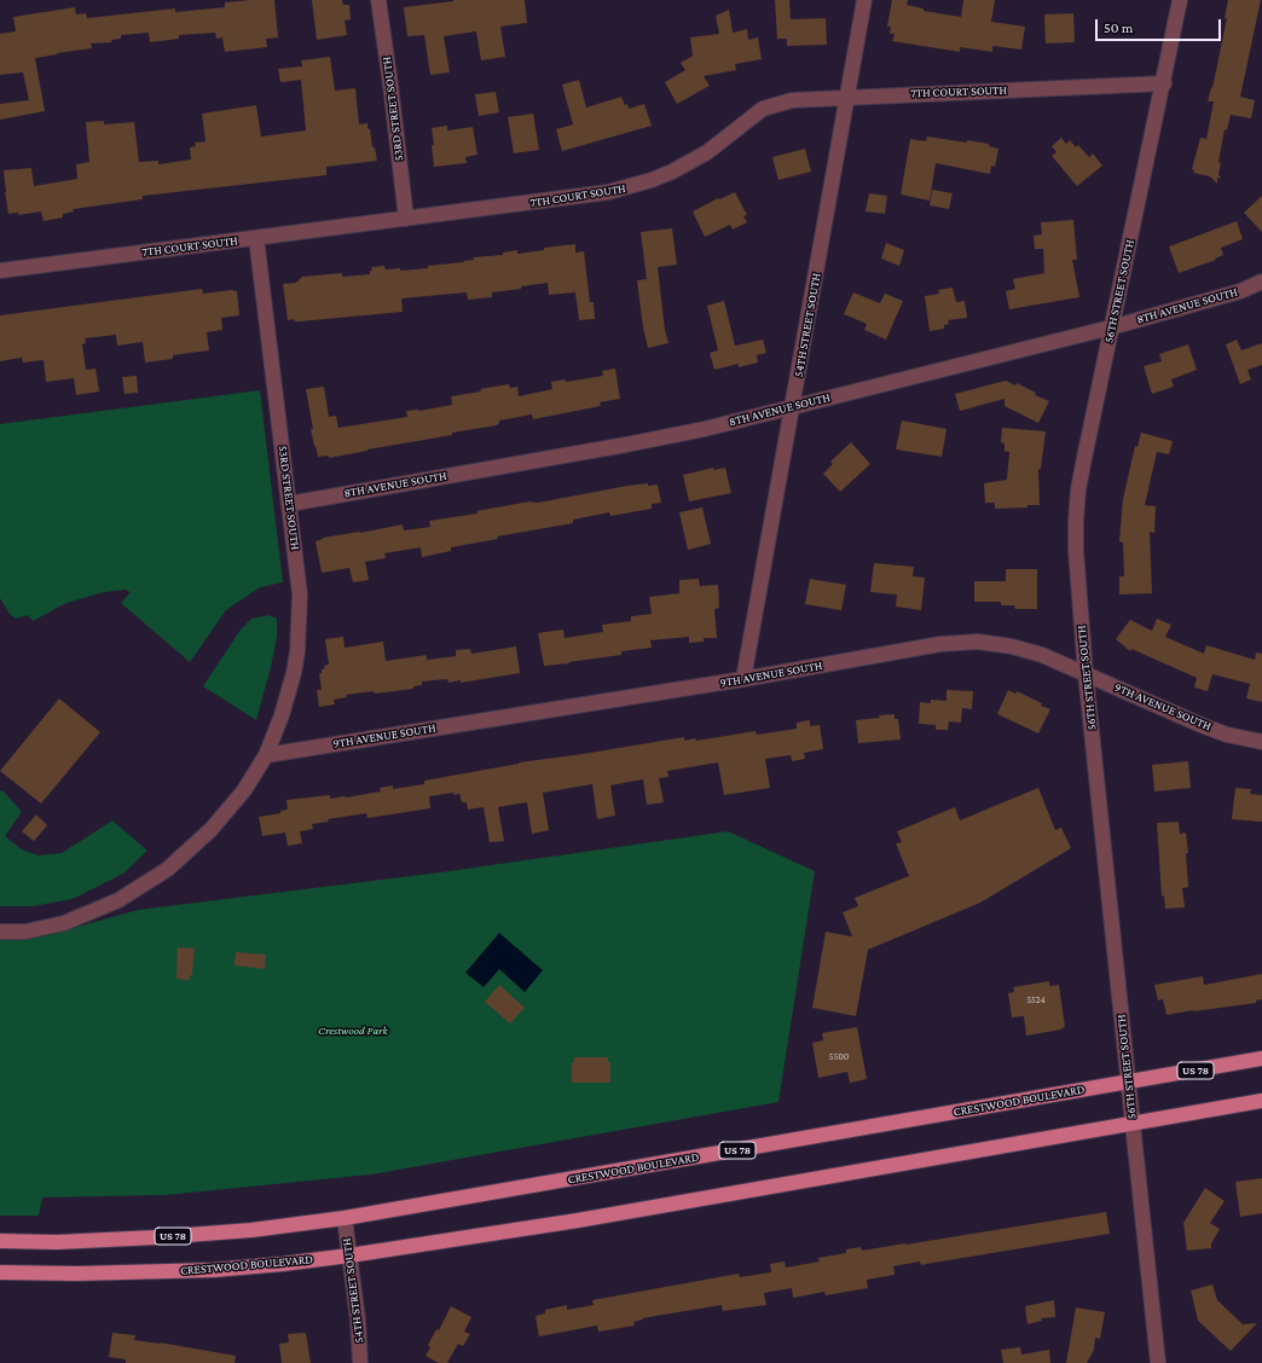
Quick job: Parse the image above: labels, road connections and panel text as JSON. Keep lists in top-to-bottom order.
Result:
{
  "streets": {
    "main road": ["US 78", "CRESTWOOD BOULEVARD"],
    "street": [
      "7TH COURT SOUTH",
      "53RD STREET SOUTH",
      "56TH STREET SOUTH",
      "8TH AVENUE SOUTH",
      "54TH STREET SOUTH",
      "9TH AVENUE SOUTH"
    ]
  },
  "crossings": [
    ["7TH COURT SOUTH", "53RD STREET SOUTH"],
    ["7TH COURT SOUTH", "56TH STREET SOUTH"],
    ["7TH COURT SOUTH", "54TH STREET SOUTH"],
    ["53RD STREET SOUTH", "8TH AVENUE SOUTH"],
    ["53RD STREET SOUTH", "9TH AVENUE SOUTH"],
    ["56TH STREET SOUTH", "8TH AVENUE SOUTH"],
    ["56TH STREET SOUTH", "9TH AVENUE SOUTH"],
    ["56TH STREET SOUTH", "CRESTWOOD BOULEVARD"],
    ["8TH AVENUE SOUTH", "54TH STREET SOUTH"],
    ["54TH STREET SOUTH", "9TH AVENUE SOUTH"],
    ["54TH STREET SOUTH", "CRESTWOOD BOULEVARD"]
  ],
  "parks": ["Crestwood Park"],
  "house_numbers": ["5524", "5500"],
  "scale_bar": "50 m"
}
